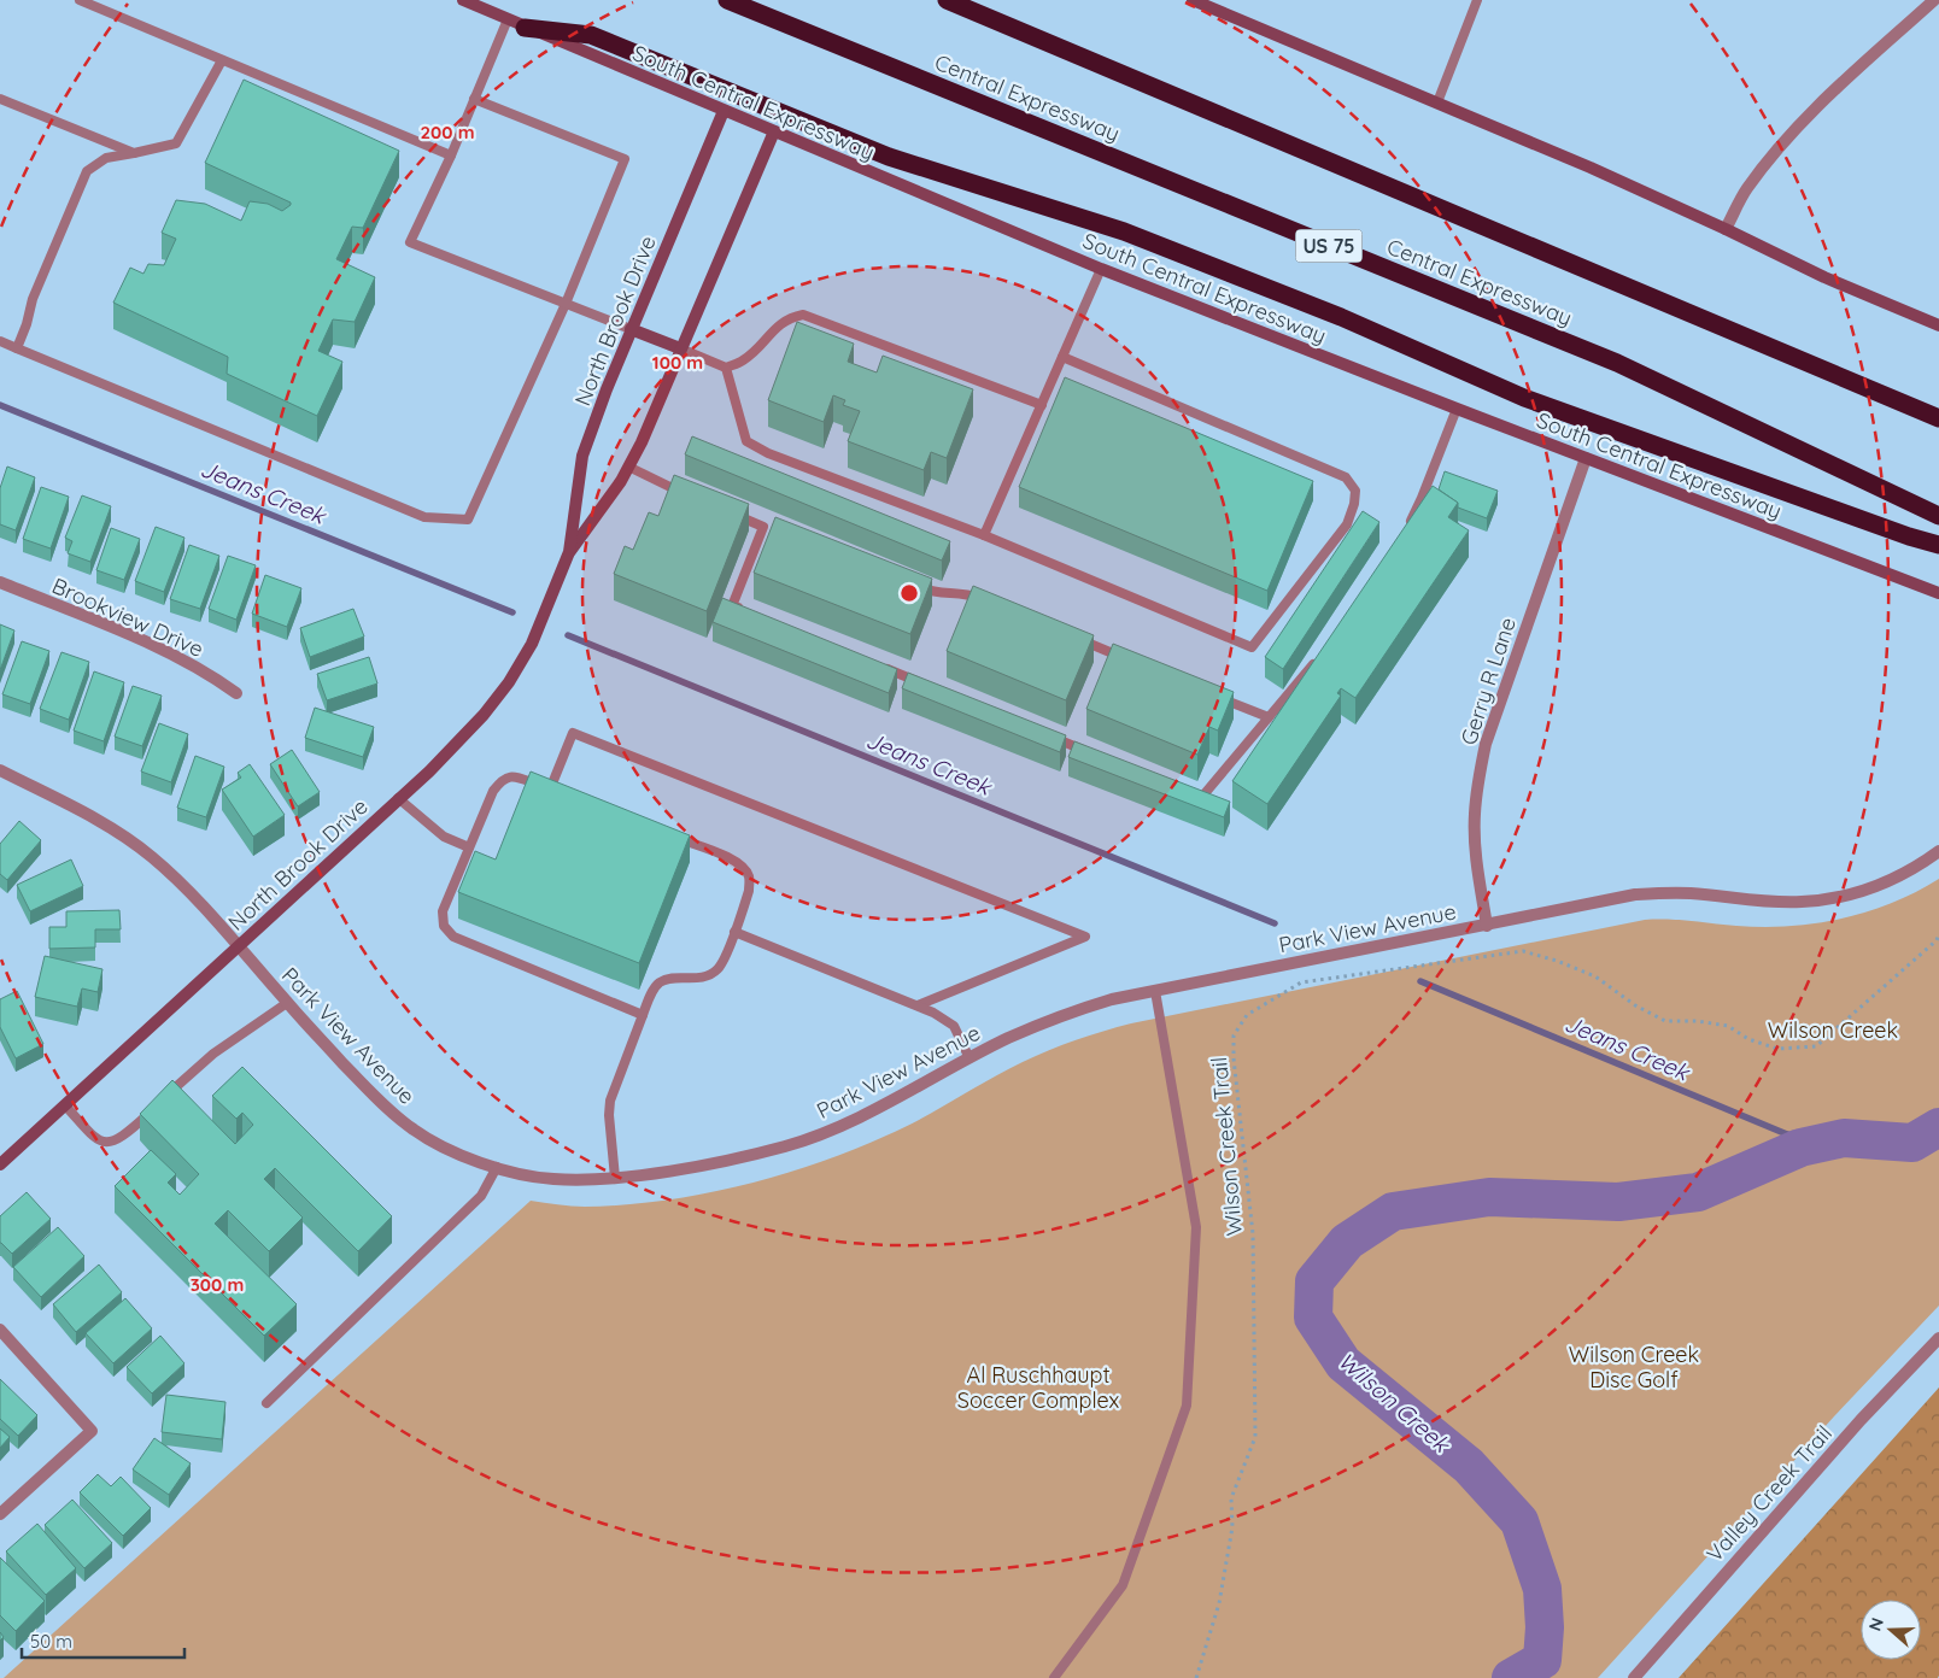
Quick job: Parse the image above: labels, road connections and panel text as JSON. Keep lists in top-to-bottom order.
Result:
{
  "streets": {
    "highway": ["Central Expressway", "US 75"],
    "main road": ["South Central Expressway", "North Brook Drive"],
    "street": [
      "Brookview Drive",
      "Gerry R Lane",
      "Park View Avenue",
      "Valley Creek Trail"
    ],
    "path": ["Wilson Creek Trail"]
  },
  "crossings": [
    ["South Central Expressway", "North Brook Drive"],
    ["South Central Expressway", "Gerry R Lane"],
    ["North Brook Drive", "Park View Avenue"],
    ["Gerry R Lane", "Park View Avenue"]
  ],
  "water": ["Jeans Creek", "Wilson Creek"],
  "parks": ["Wilson Creek", "Wilson Creek Disc Golf", "Al Ruschhaupt Soccer Complex"],
  "scale_bar": "50 m",
  "north": "left",
  "rings": ["200 m", "100 m", "300 m"]
}
